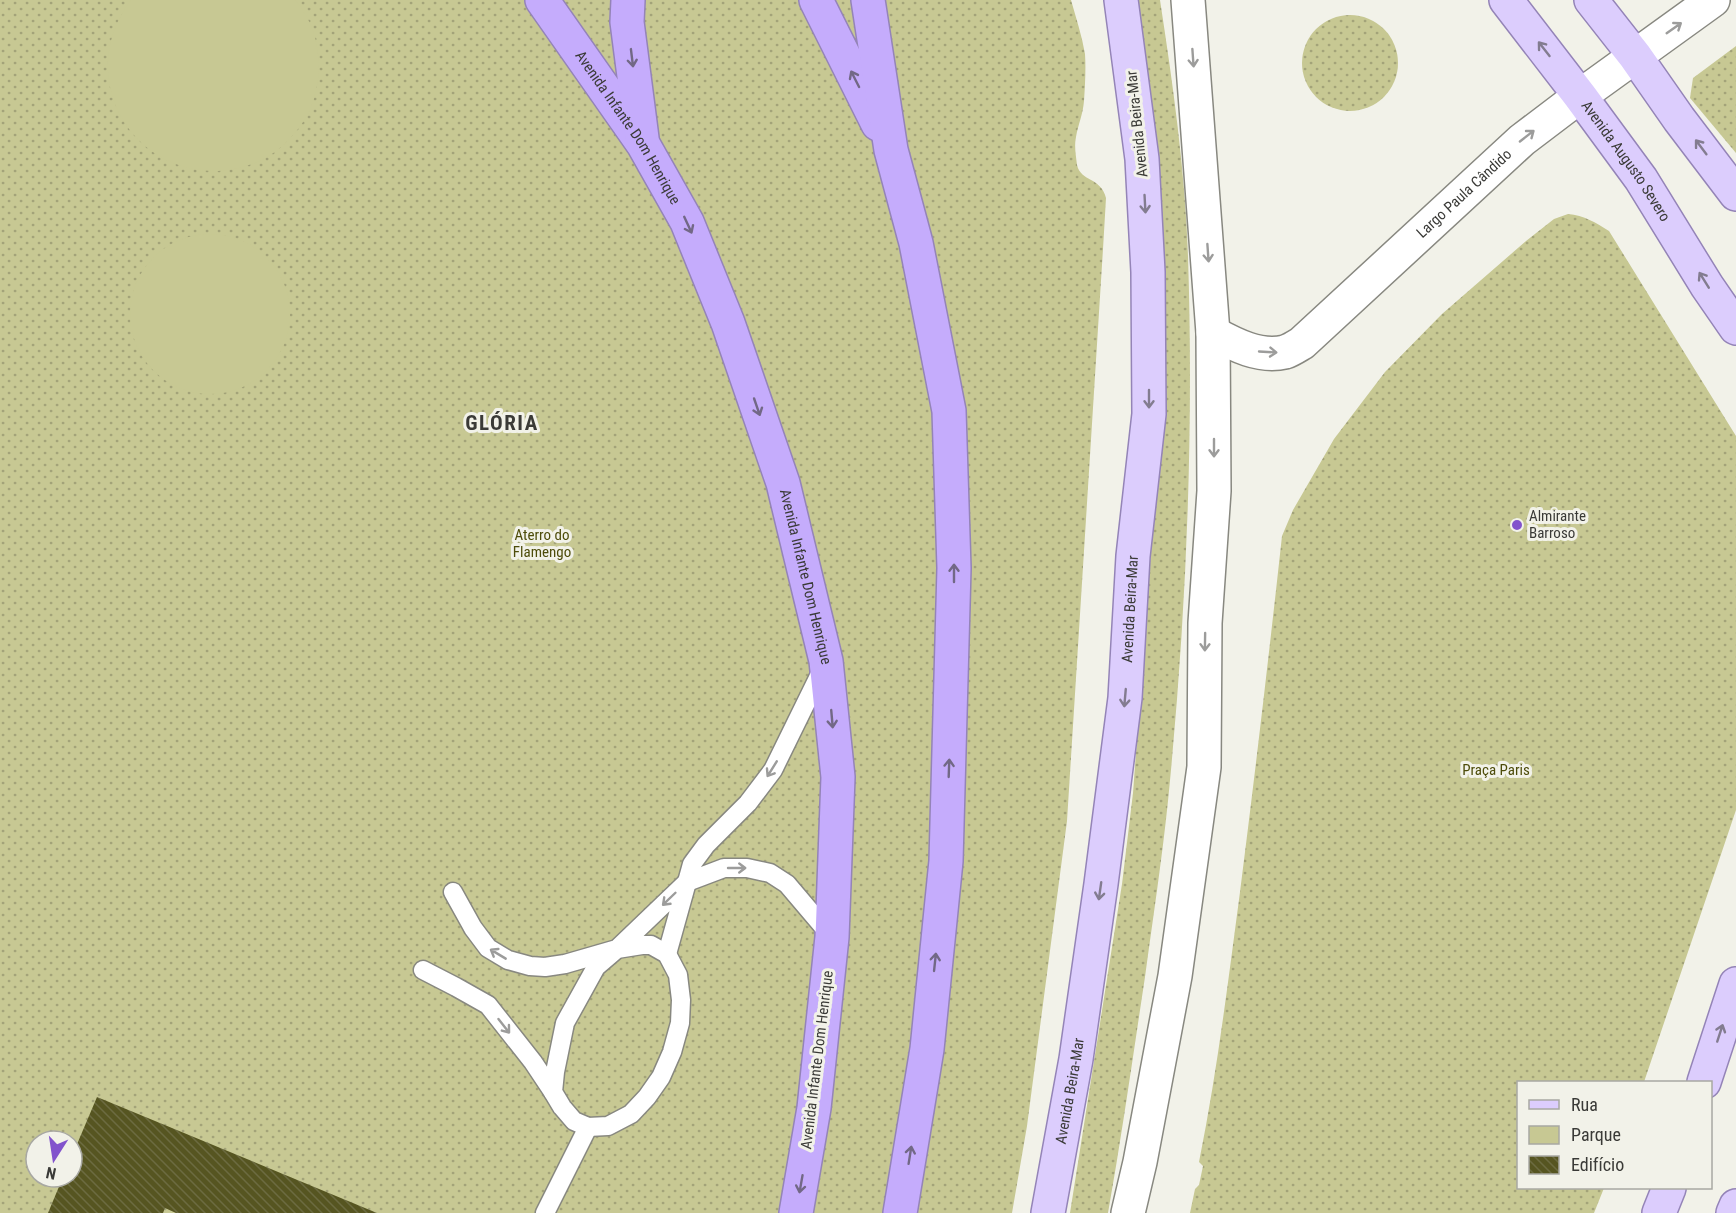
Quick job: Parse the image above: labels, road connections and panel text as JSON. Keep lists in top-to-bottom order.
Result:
{
  "streets": {
    "highway": ["Avenida Infante Dom Henrique"],
    "main road": ["Avenida Beira-Mar", "Avenida Augusto Severo", "Largo Paula Cândido"]
  },
  "crossings": [
    ["Avenida Augusto Severo", "Largo Paula Cândido"]
  ],
  "one_way": ["Largo Paula Cândido"],
  "districts": ["GLÓRIA"],
  "parks": ["Aterro do Flamengo", "Praça Paris"],
  "places": ["Almirante Barroso"],
  "legend": ["Rua", "Parque", "Edifício"],
  "north": "bottom"
}
